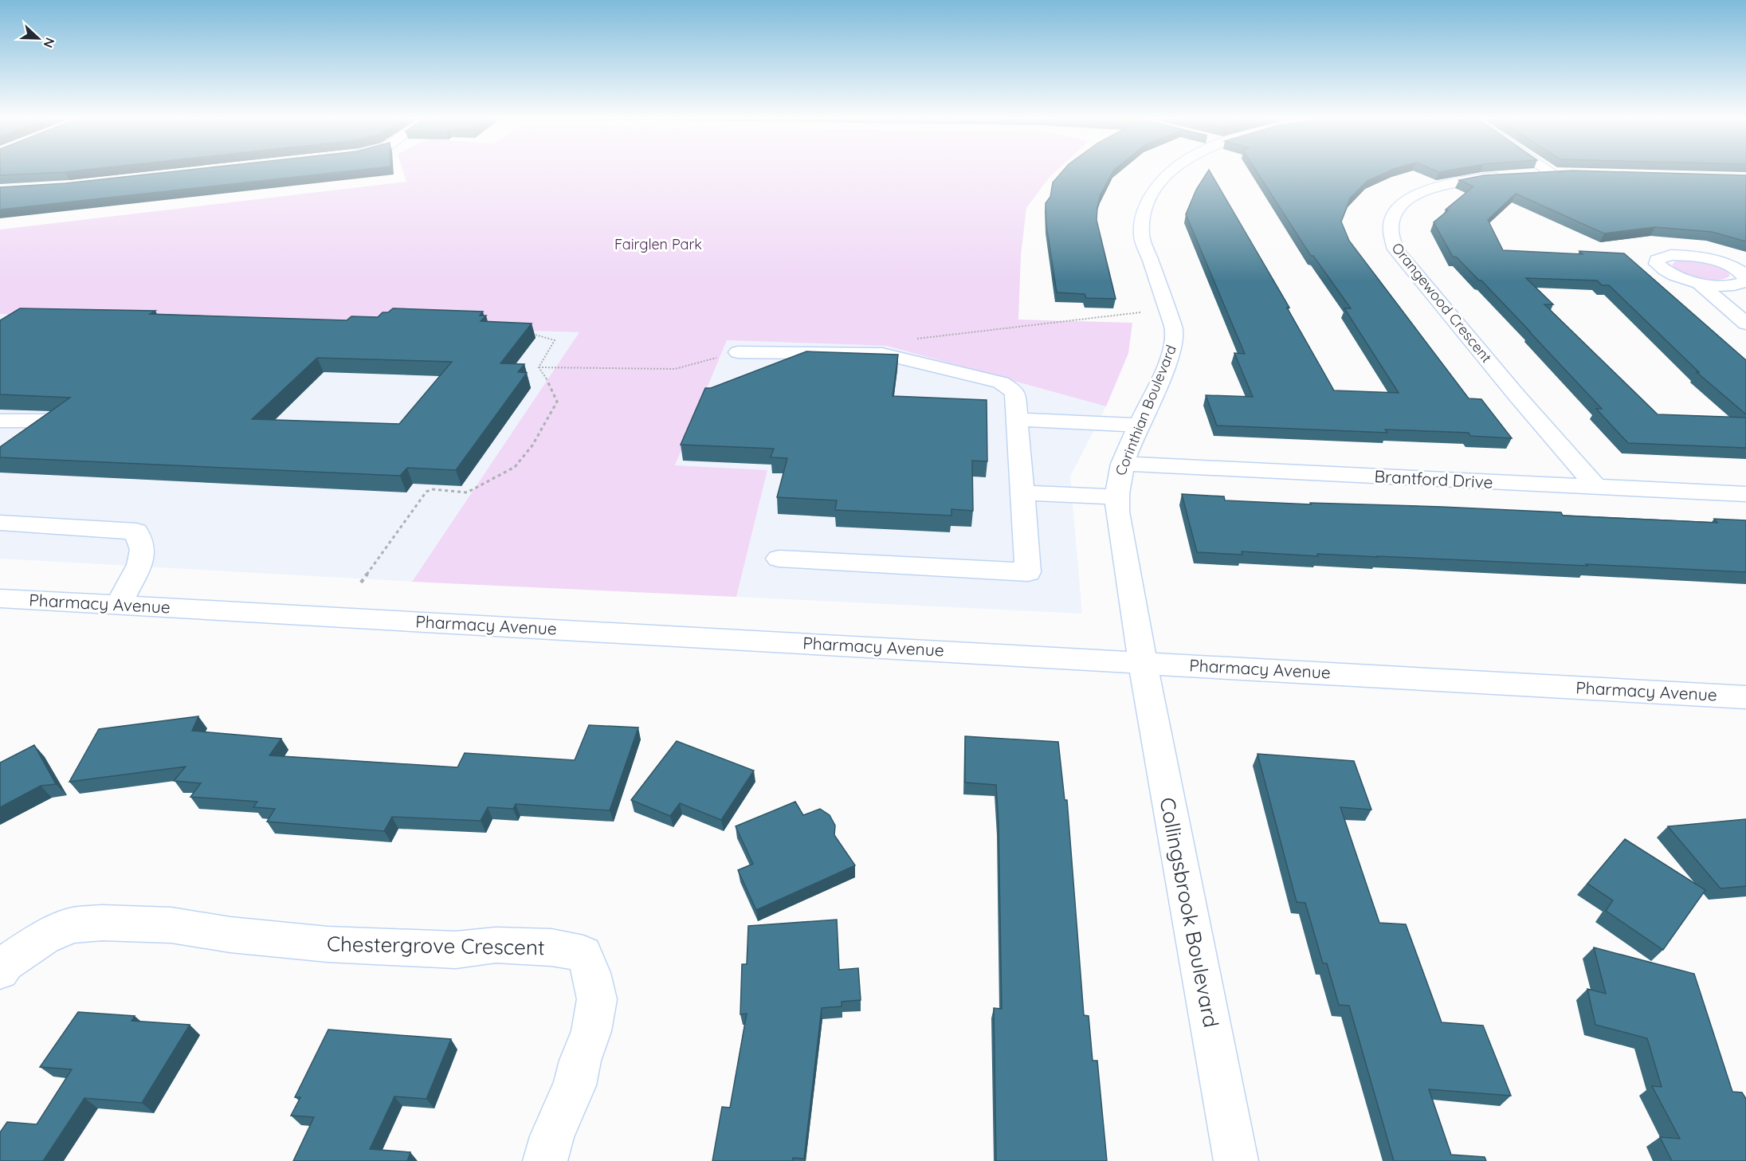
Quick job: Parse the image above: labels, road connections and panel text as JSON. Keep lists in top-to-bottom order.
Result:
{
  "streets": {
    "street": [
      "Orangewood Crescent",
      "Corinthian Boulevard",
      "Brantford Drive",
      "Pharmacy Avenue",
      "Collingsbrook Boulevard",
      "Chestergrove Crescent"
    ]
  },
  "crossings": [
    ["Orangewood Crescent", "Brantford Drive"],
    ["Corinthian Boulevard", "Brantford Drive"],
    ["Corinthian Boulevard", "Pharmacy Avenue"],
    ["Corinthian Boulevard", "Collingsbrook Boulevard"],
    ["Pharmacy Avenue", "Collingsbrook Boulevard"]
  ],
  "parks": ["Fairglen Park"],
  "north": "right"
}
